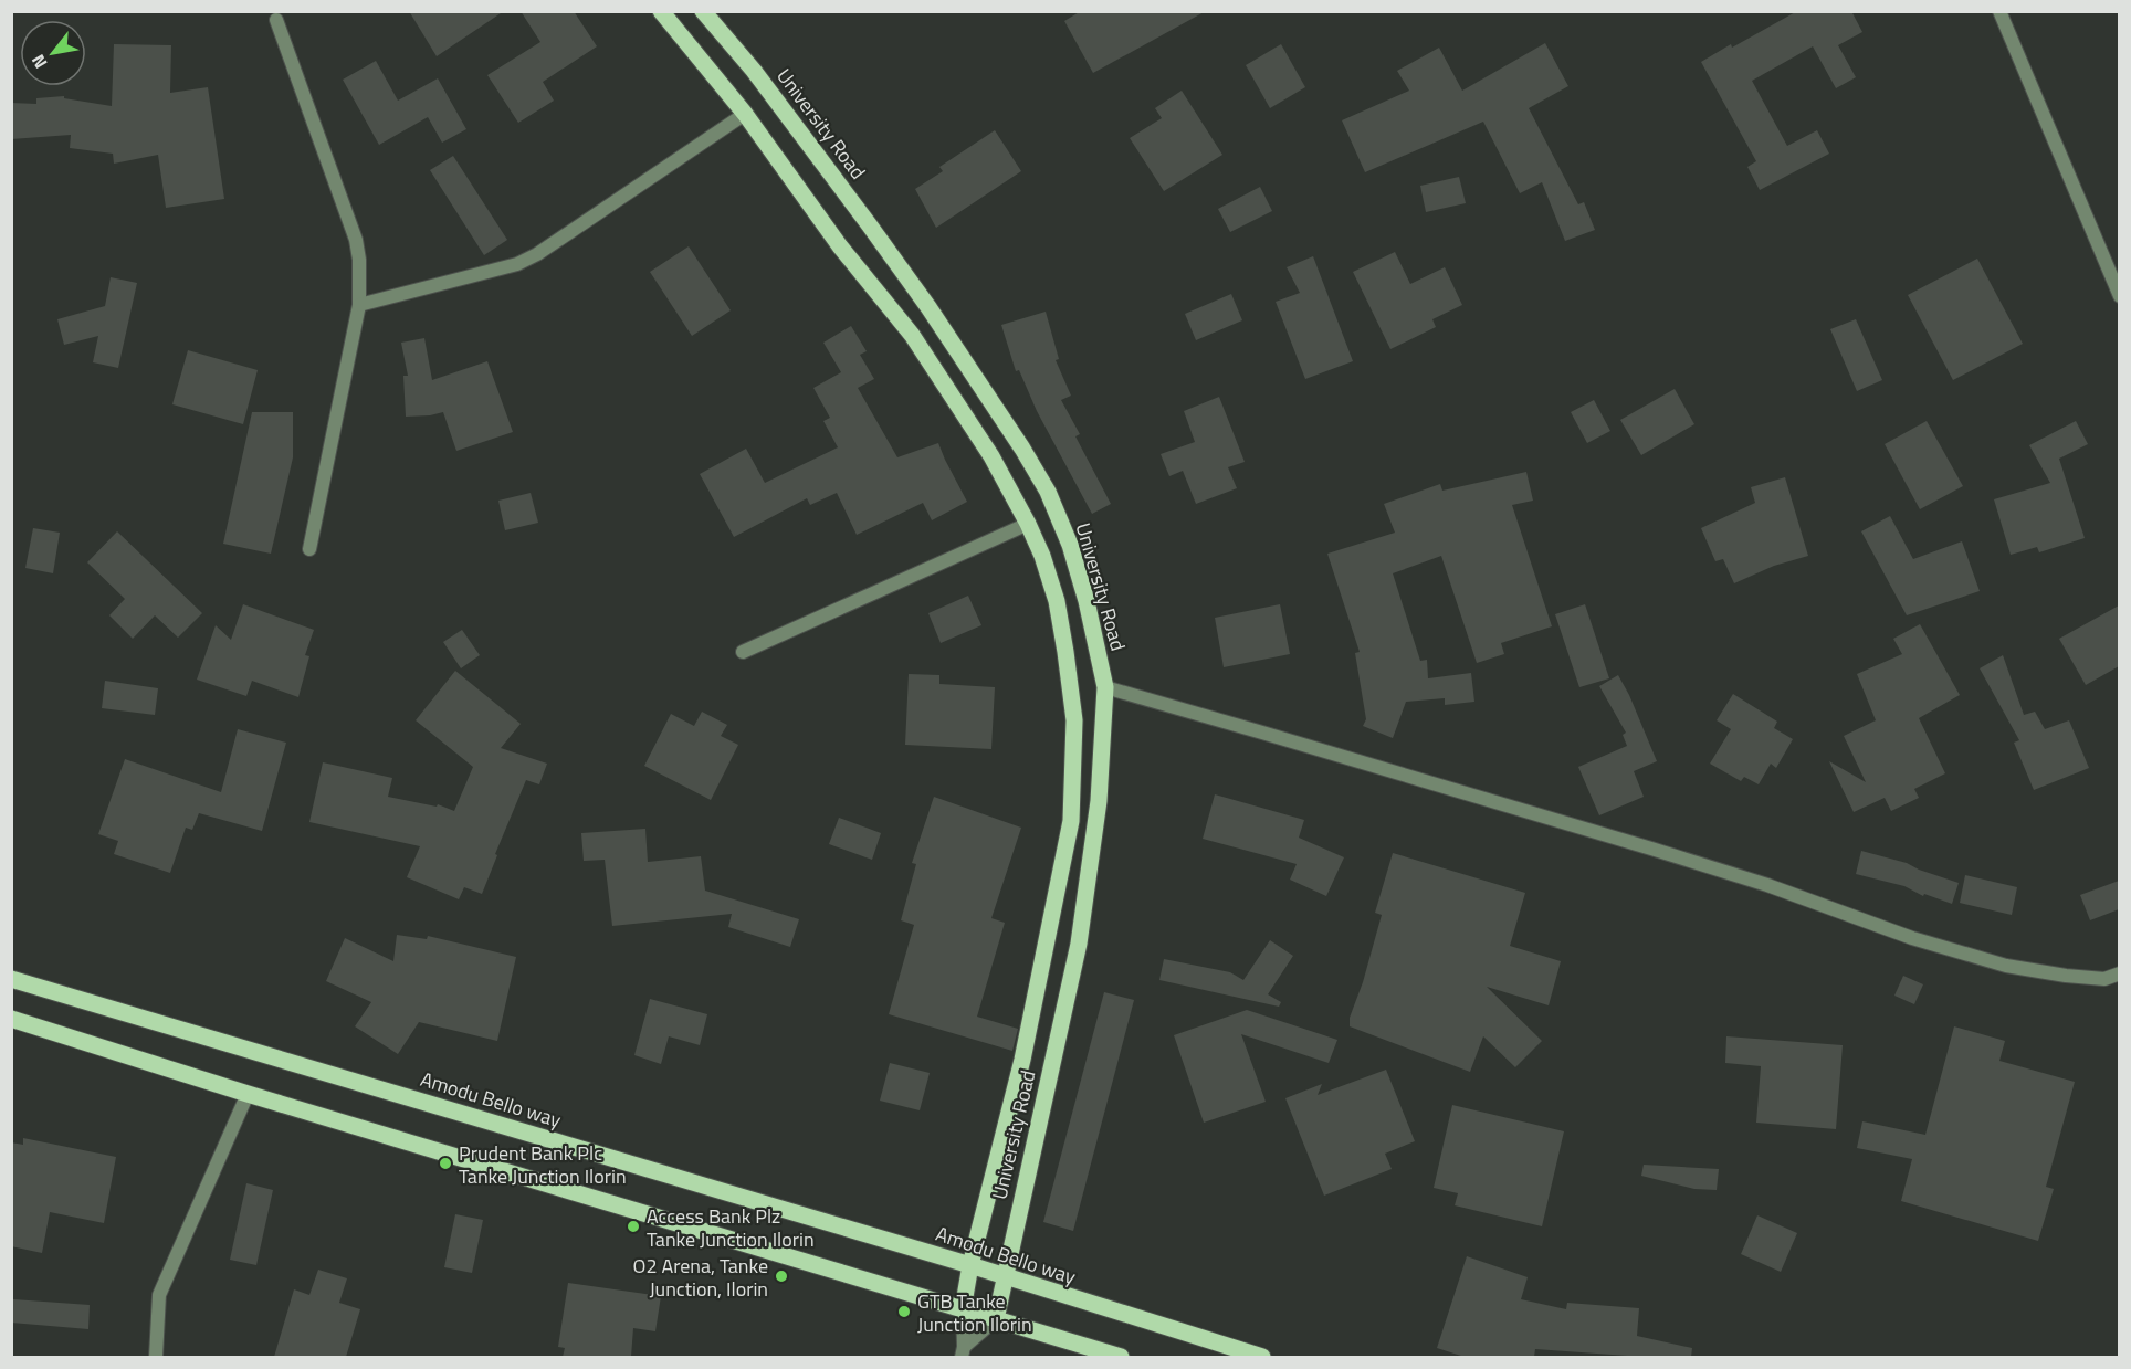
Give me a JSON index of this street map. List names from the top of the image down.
{
  "streets": {
    "main road": ["University Road", "Amodu Bello way"]
  },
  "crossings": [
    ["University Road", "Amodu Bello way"]
  ],
  "places": [
    "Prudent Bank Plc Tanke Junction Ilorin",
    "Access Bank Plz Tanke Junction Ilorin",
    "O2 Arena, Tanke Junction, Ilorin",
    "GTB Tanke Junction Ilorin"
  ],
  "north": "bottom left"
}
